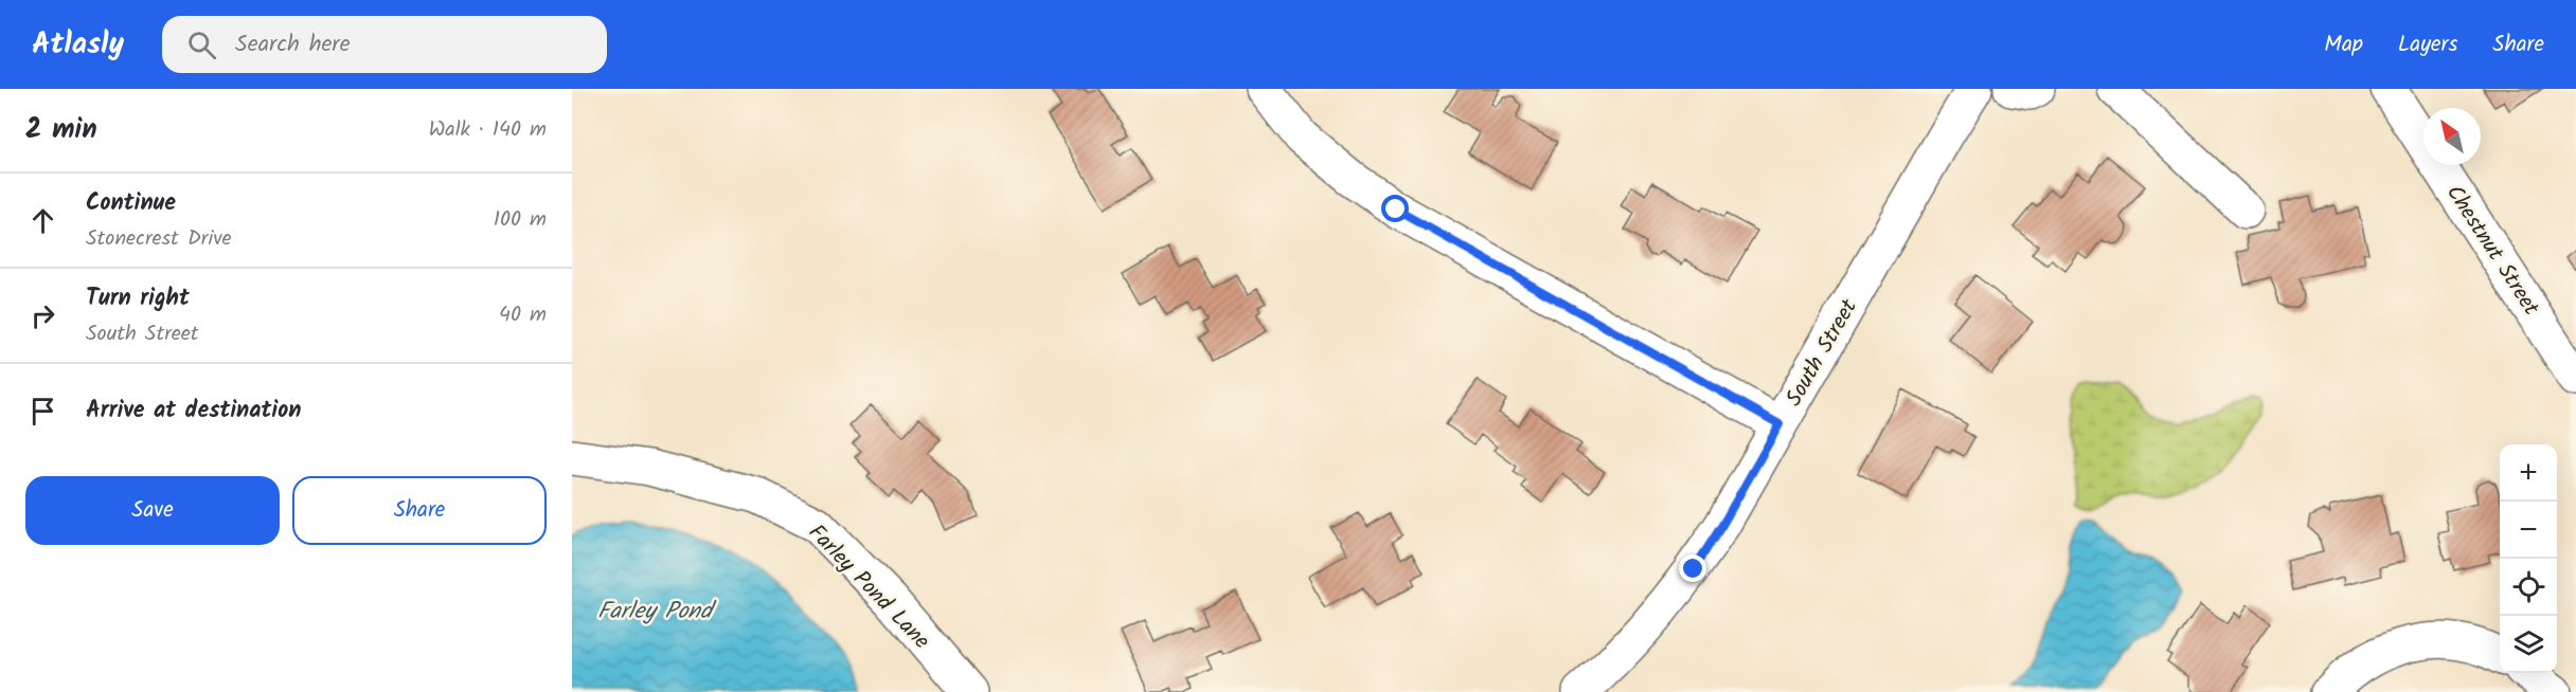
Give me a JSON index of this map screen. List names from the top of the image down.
{
  "streets": {
    "street": ["Chestnut Street", "South Street", "Farley Pond Lane"]
  },
  "water": ["Farley Pond"],
  "north": "top left",
  "page": {
    "header": "Atlasly",
    "search": "Search here",
    "nav": ["Map", "Layers", "Share"],
    "heading": ["2 min", "Walk · 140 m"],
    "list": [
      ["Continue", "Stonecrest Drive", "100 m"],
      ["Turn right", "South Street", "40 m"],
      "Arrive at destination"
    ],
    "map_buttons": ["+", "−"],
    "buttons": ["Save", "Share"]
  }
}
